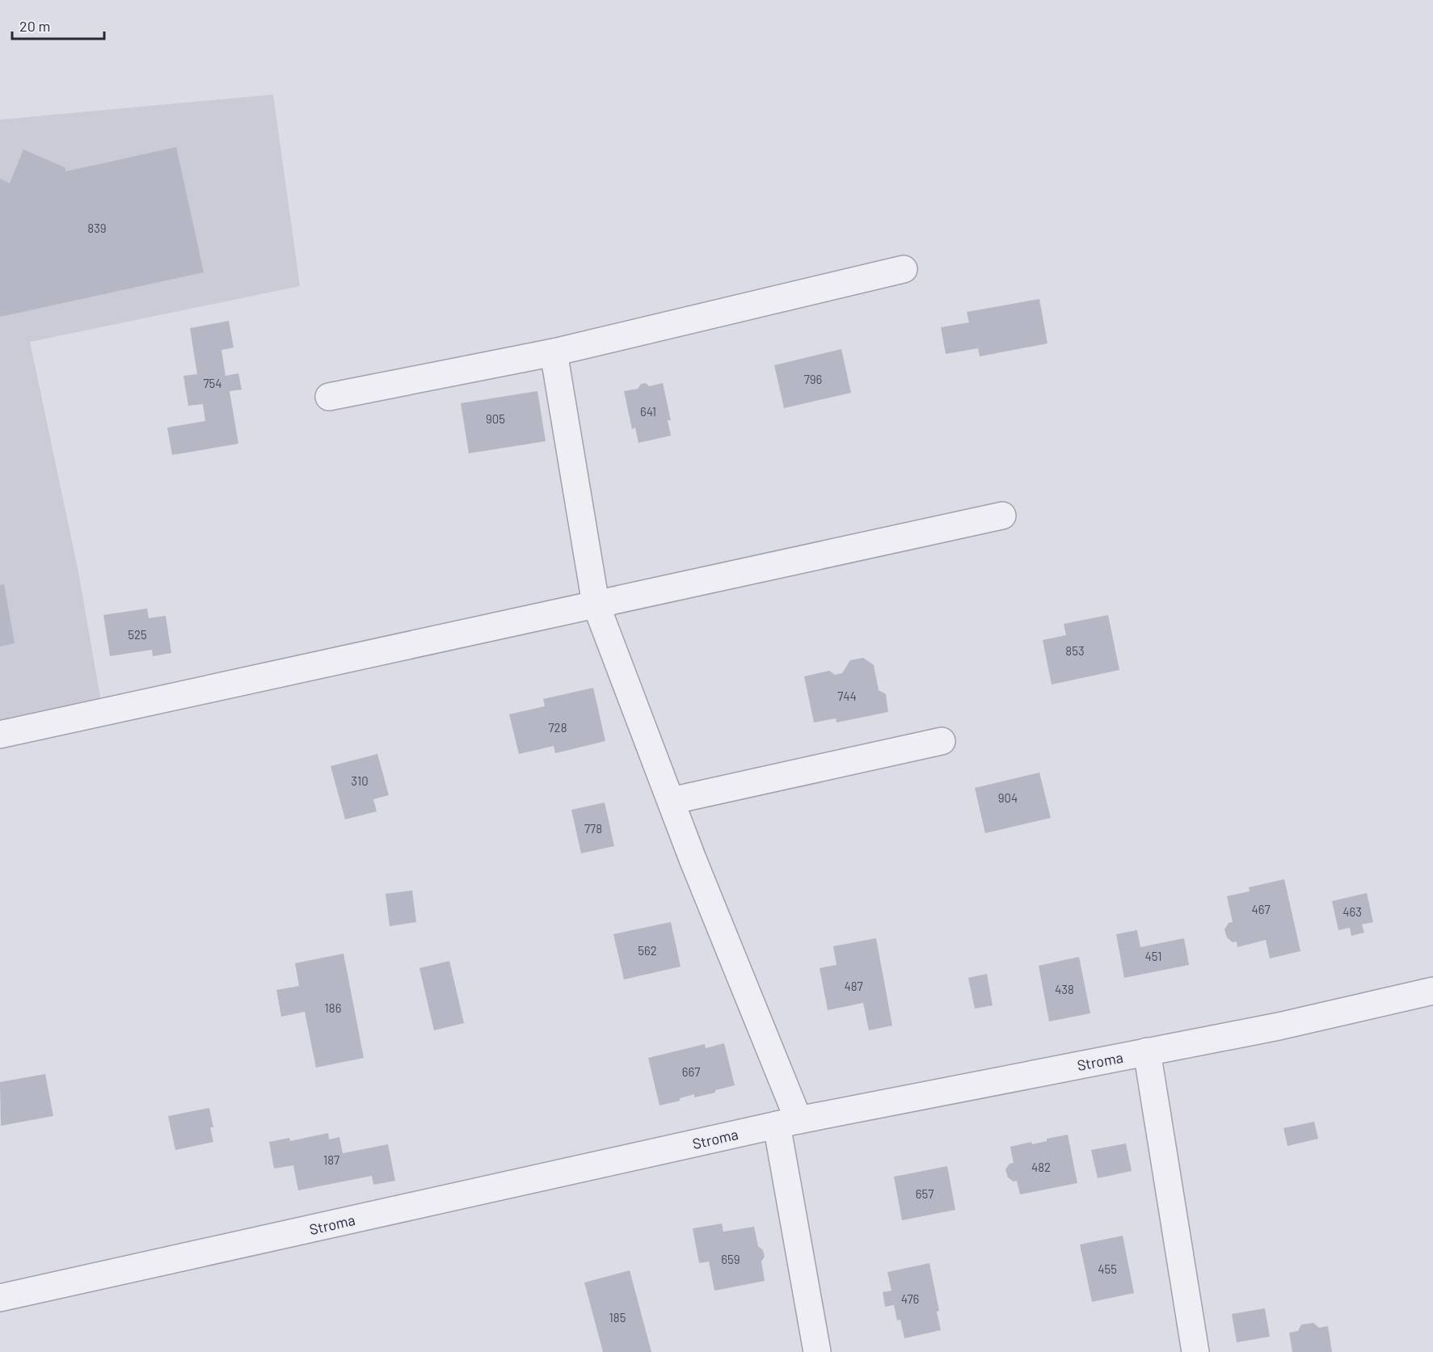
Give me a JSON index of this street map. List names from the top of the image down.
{
  "streets": {
    "street": ["Stroma"]
  },
  "house_numbers": [
    "839",
    "796",
    "754",
    "641",
    "905",
    "525",
    "853",
    "744",
    "728",
    "310",
    "904",
    "778",
    "467",
    "463",
    "562",
    "451",
    "487",
    "438",
    "186",
    "667",
    "187",
    "482",
    "657",
    "659",
    "455",
    "476",
    "185"
  ],
  "scale_bar": "20 m"
}
